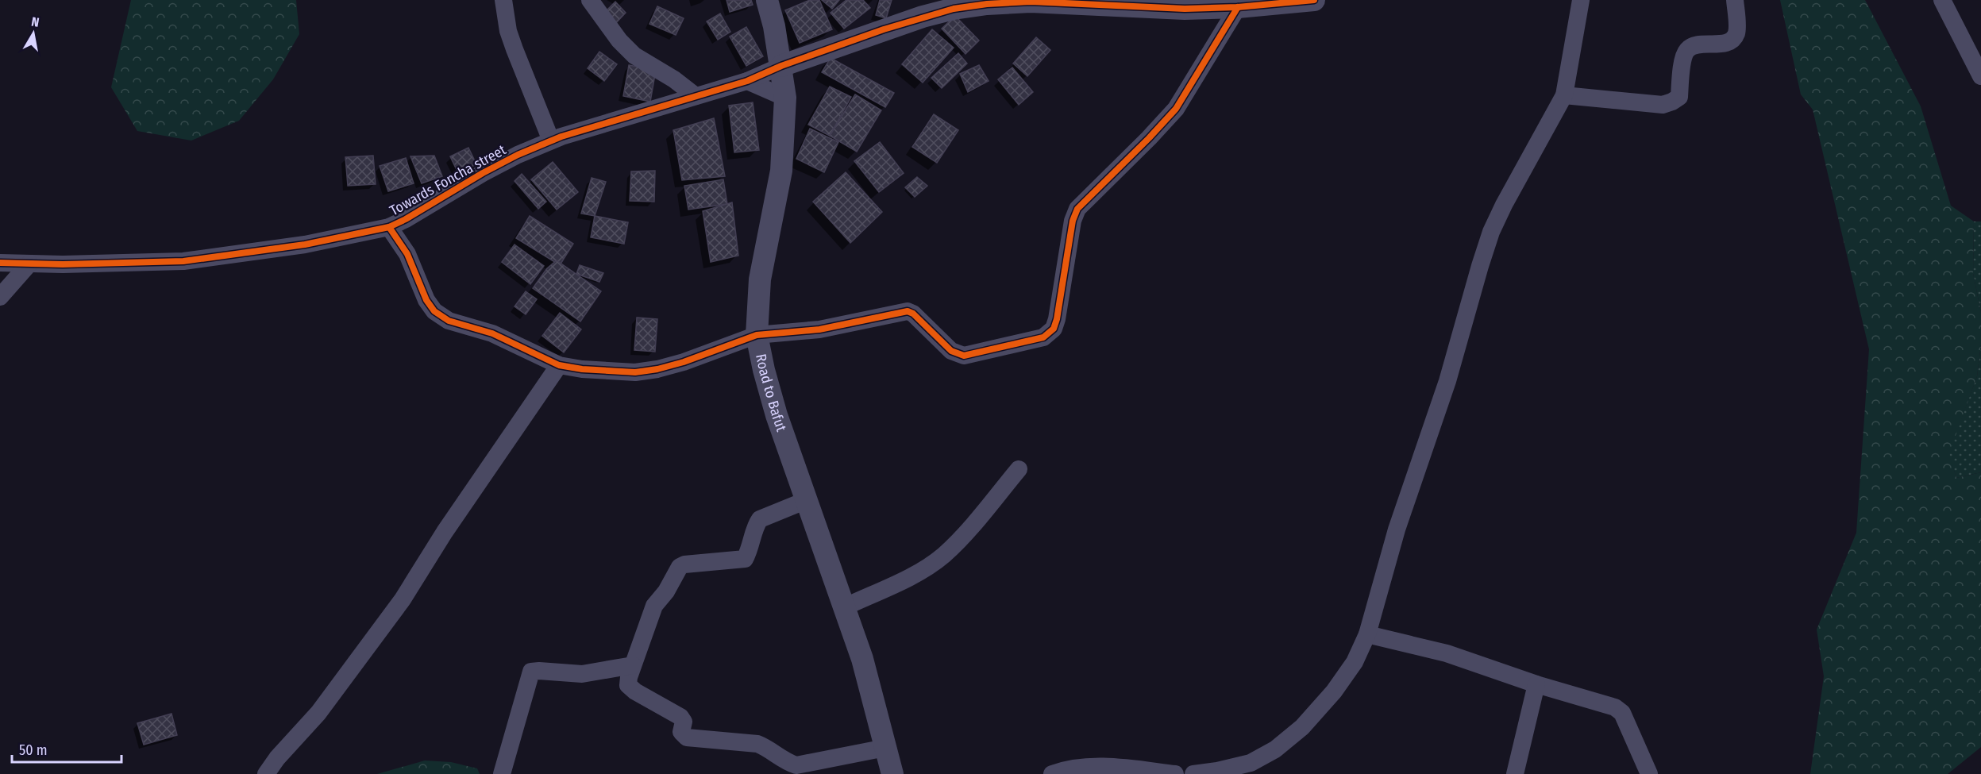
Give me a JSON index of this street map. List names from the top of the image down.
{
  "streets": {
    "street": ["Towards Foncha street", "Road to Bafut"]
  },
  "crossings": [
    ["Towards Foncha street", "Road to Bafut"]
  ],
  "scale_bar": "50 m",
  "north": "top"
}
